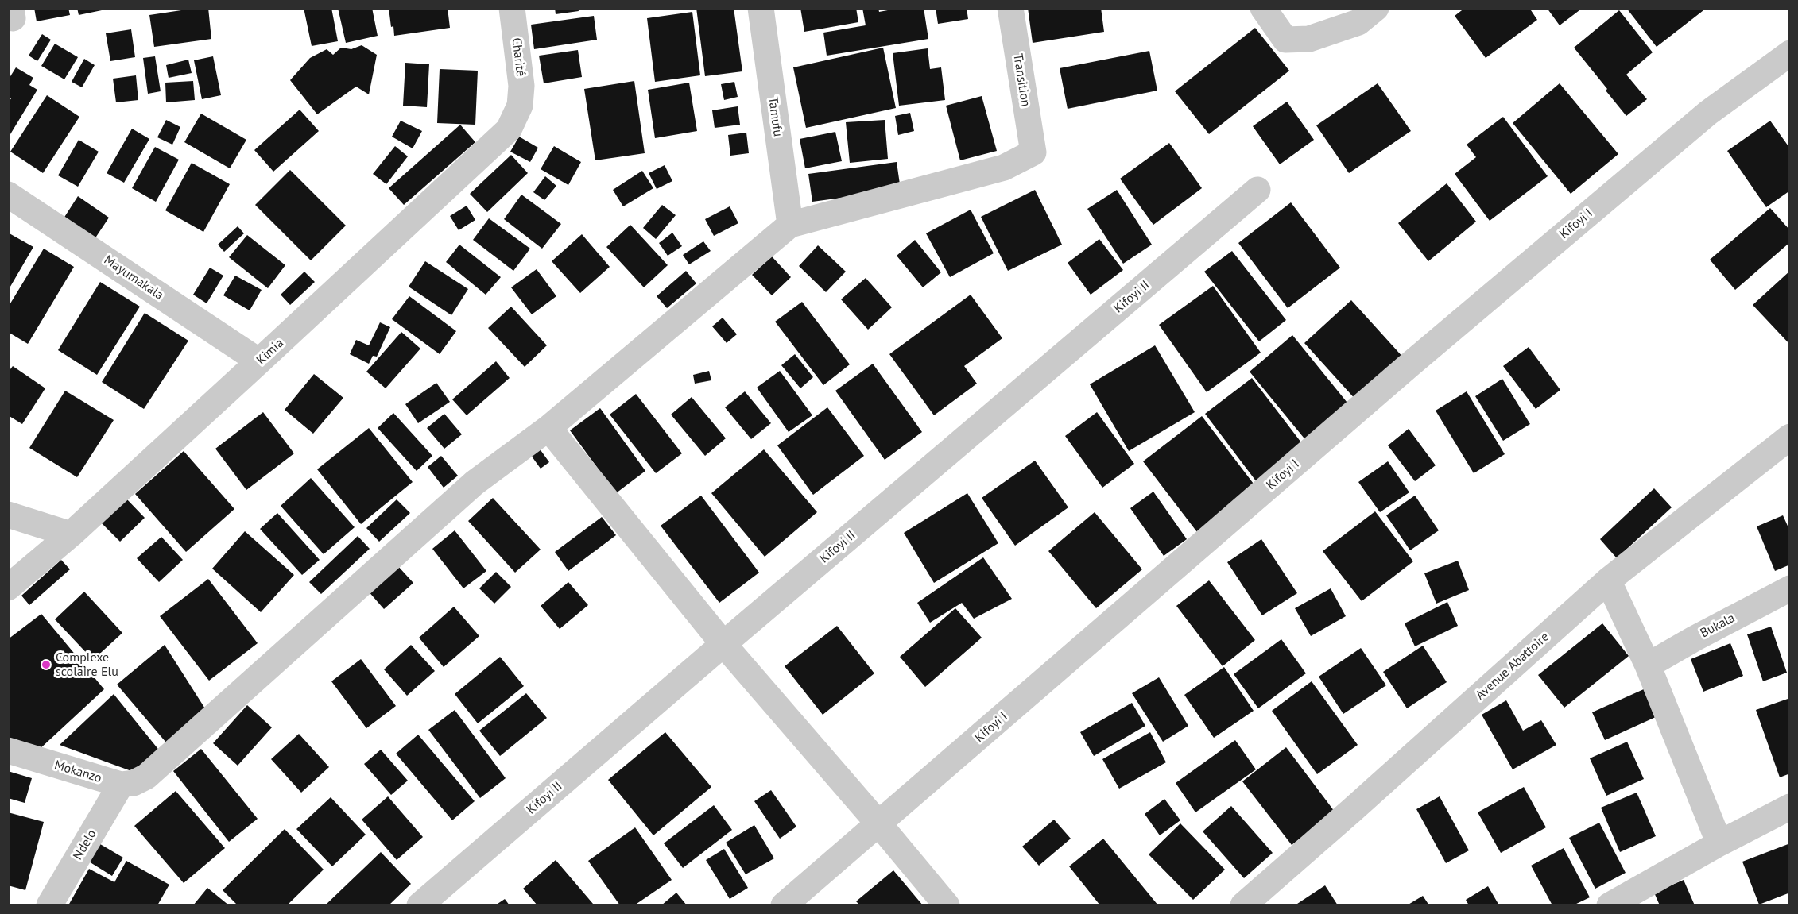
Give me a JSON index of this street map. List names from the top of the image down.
{
  "streets": {
    "street": [
      "Charité",
      "Transition",
      "Tamufu",
      "Kifoyi I",
      "Mayumakala",
      "Kifoyi II",
      "Kimia",
      "Bukala",
      "Avenue Abattoire",
      "Mokanzo",
      "Ndelo"
    ]
  },
  "crossings": [
    ["Charité", "Kimia"],
    ["Transition", "Tamufu"],
    ["Mayumakala", "Kimia"],
    ["Mokanzo", "Ndelo"]
  ],
  "places": ["Complexe scolaire Elu"]
}
